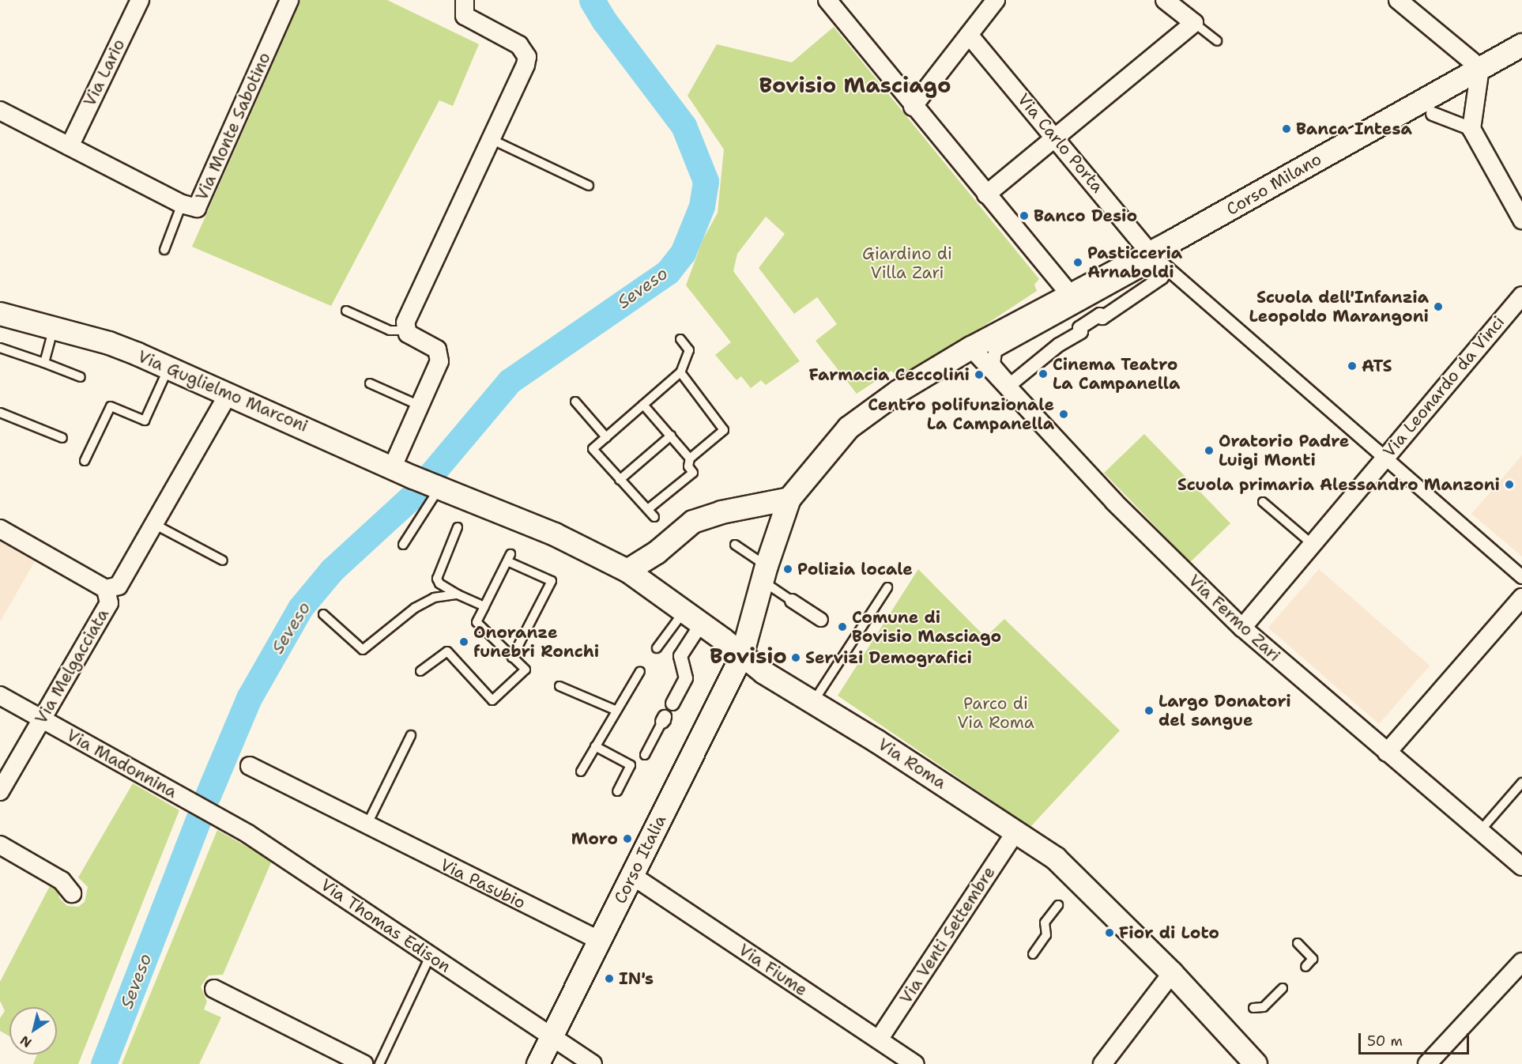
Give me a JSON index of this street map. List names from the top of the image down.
{
  "streets": {
    "street": [
      "Via Lario",
      "Via Monte Sabotino",
      "Via Carlo Porta",
      "Corso Milano",
      "Via Leonardo da Vinci",
      "Via Guglielmo Marconi",
      "Via Fermo Zari",
      "Via Melgacciata",
      "Via Madonnina",
      "Via Roma",
      "Corso Italia",
      "Via Pasubio",
      "Via Thomas Edison",
      "Via Venti Settembre",
      "Via Fiume"
    ]
  },
  "crossings": [
    ["Via Lario", "Via Monte Sabotino"],
    ["Via Carlo Porta", "Corso Milano"],
    ["Corso Milano", "Via Fermo Zari"],
    ["Via Leonardo da Vinci", "Via Fermo Zari"],
    ["Via Guglielmo Marconi", "Via Melgacciata"],
    ["Via Guglielmo Marconi", "Via Roma"],
    ["Via Guglielmo Marconi", "Corso Italia"],
    ["Via Melgacciata", "Via Madonnina"],
    ["Via Madonnina", "Via Thomas Edison"],
    ["Via Roma", "Corso Italia"],
    ["Via Roma", "Via Venti Settembre"],
    ["Corso Italia", "Via Pasubio"],
    ["Corso Italia", "Via Thomas Edison"],
    ["Corso Italia", "Via Fiume"],
    ["Via Venti Settembre", "Via Fiume"]
  ],
  "districts": ["Bovisio Masciago", "Bovisio"],
  "water": ["Seveso"],
  "parks": ["Giardino di Villa Zari", "Parco di Via Roma"],
  "places": [
    "Banca Intesa",
    "Banco Desio",
    "Pasticceria Arnaboldi",
    "Scuola dell'Infanzia Leopoldo Marangoni",
    "ATS",
    "Cinema Teatro La Campanella",
    "Farmacia Ceccolini",
    "Centro polifunzionale La Campanella",
    "Oratorio Padre Luigi Monti",
    "Scuola primaria Alessandro Manzoni",
    "Polizia locale",
    "Comune di Bovisio Masciago",
    "Onoranze funebri Ronchi",
    "Servizi Demografici",
    "Largo Donatori del sangue",
    "Moro",
    "Fior di Loto",
    "IN's"
  ],
  "scale_bar": "50 m",
  "north": "bottom left"
}
